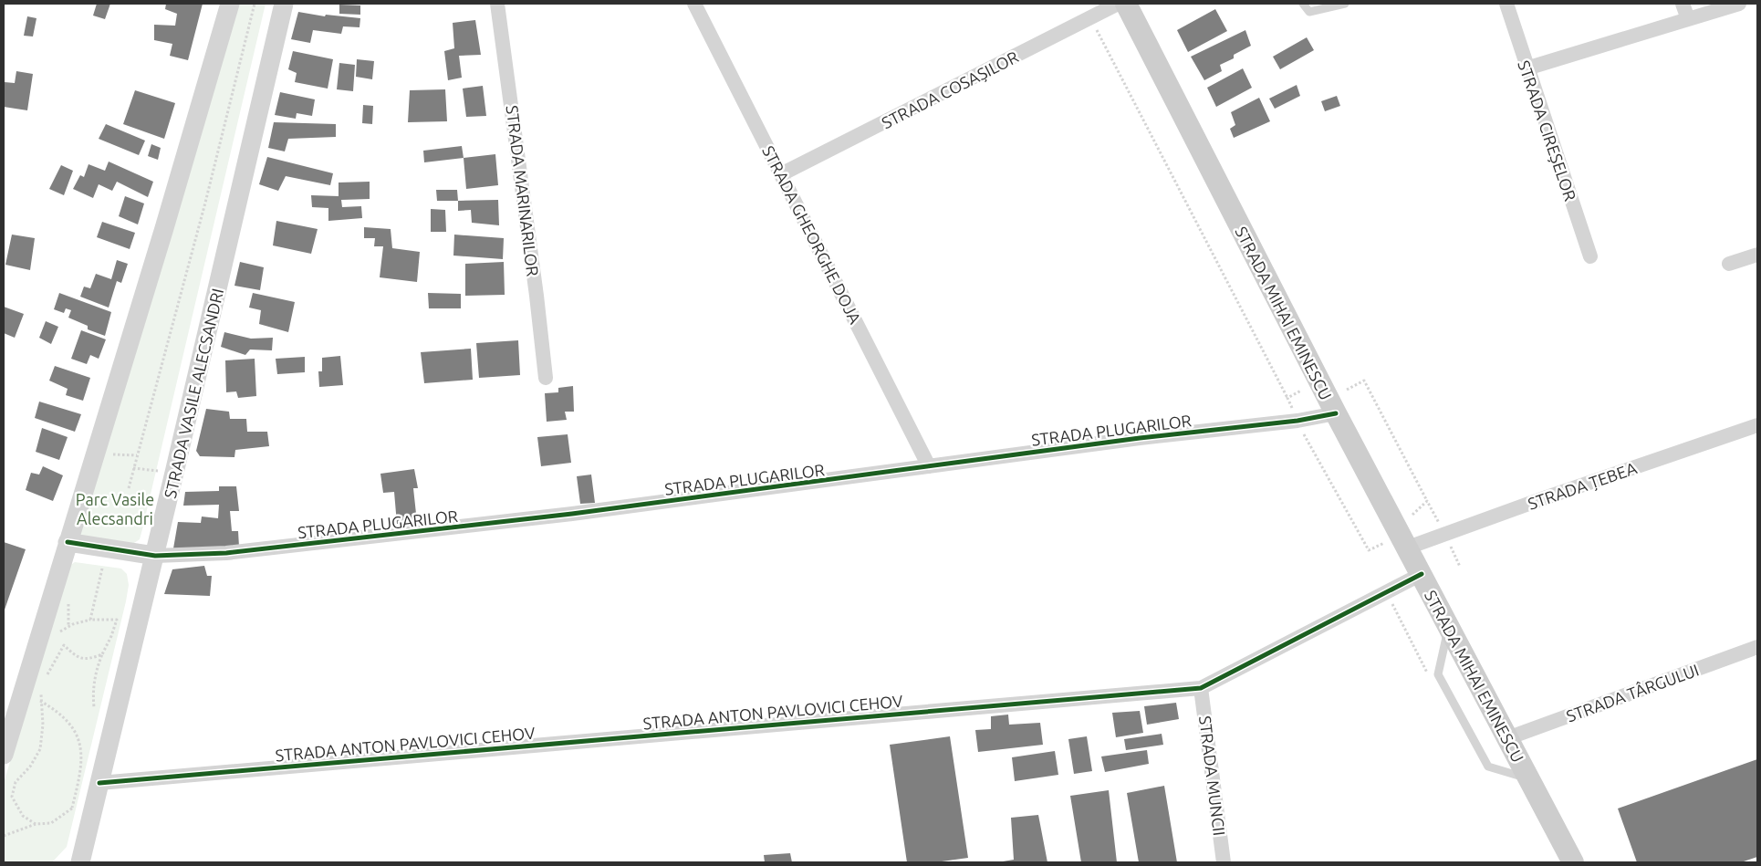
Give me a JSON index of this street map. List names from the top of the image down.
{
  "streets": {
    "main road": ["STRADA MIHAI EMINESCU"],
    "street": [
      "STRADA COSAȘILOR",
      "STRADA CIREȘELOR",
      "STRADA MARINARILOR",
      "STRADA GHEORGHE DOJA",
      "STRADA VASILE ALECSANDRI",
      "STRADA PLUGARILOR",
      "STRADA ȚEBEA",
      "STRADA TÂRGULUI",
      "STRADA ANTON PAVLOVICI CEHOV",
      "STRADA MUNCII"
    ]
  },
  "crossings": [
    ["STRADA COSAȘILOR", "STRADA GHEORGHE DOJA"],
    ["STRADA GHEORGHE DOJA", "STRADA PLUGARILOR"],
    ["STRADA MIHAI EMINESCU", "STRADA PLUGARILOR"],
    ["STRADA MIHAI EMINESCU", "STRADA ȚEBEA"],
    ["STRADA MIHAI EMINESCU", "STRADA TÂRGULUI"],
    ["STRADA MIHAI EMINESCU", "STRADA ANTON PAVLOVICI CEHOV"],
    ["STRADA VASILE ALECSANDRI", "STRADA PLUGARILOR"],
    ["STRADA VASILE ALECSANDRI", "STRADA ANTON PAVLOVICI CEHOV"],
    ["STRADA ANTON PAVLOVICI CEHOV", "STRADA MUNCII"]
  ],
  "parks": ["Parc Vasile Alecsandri"]
}
